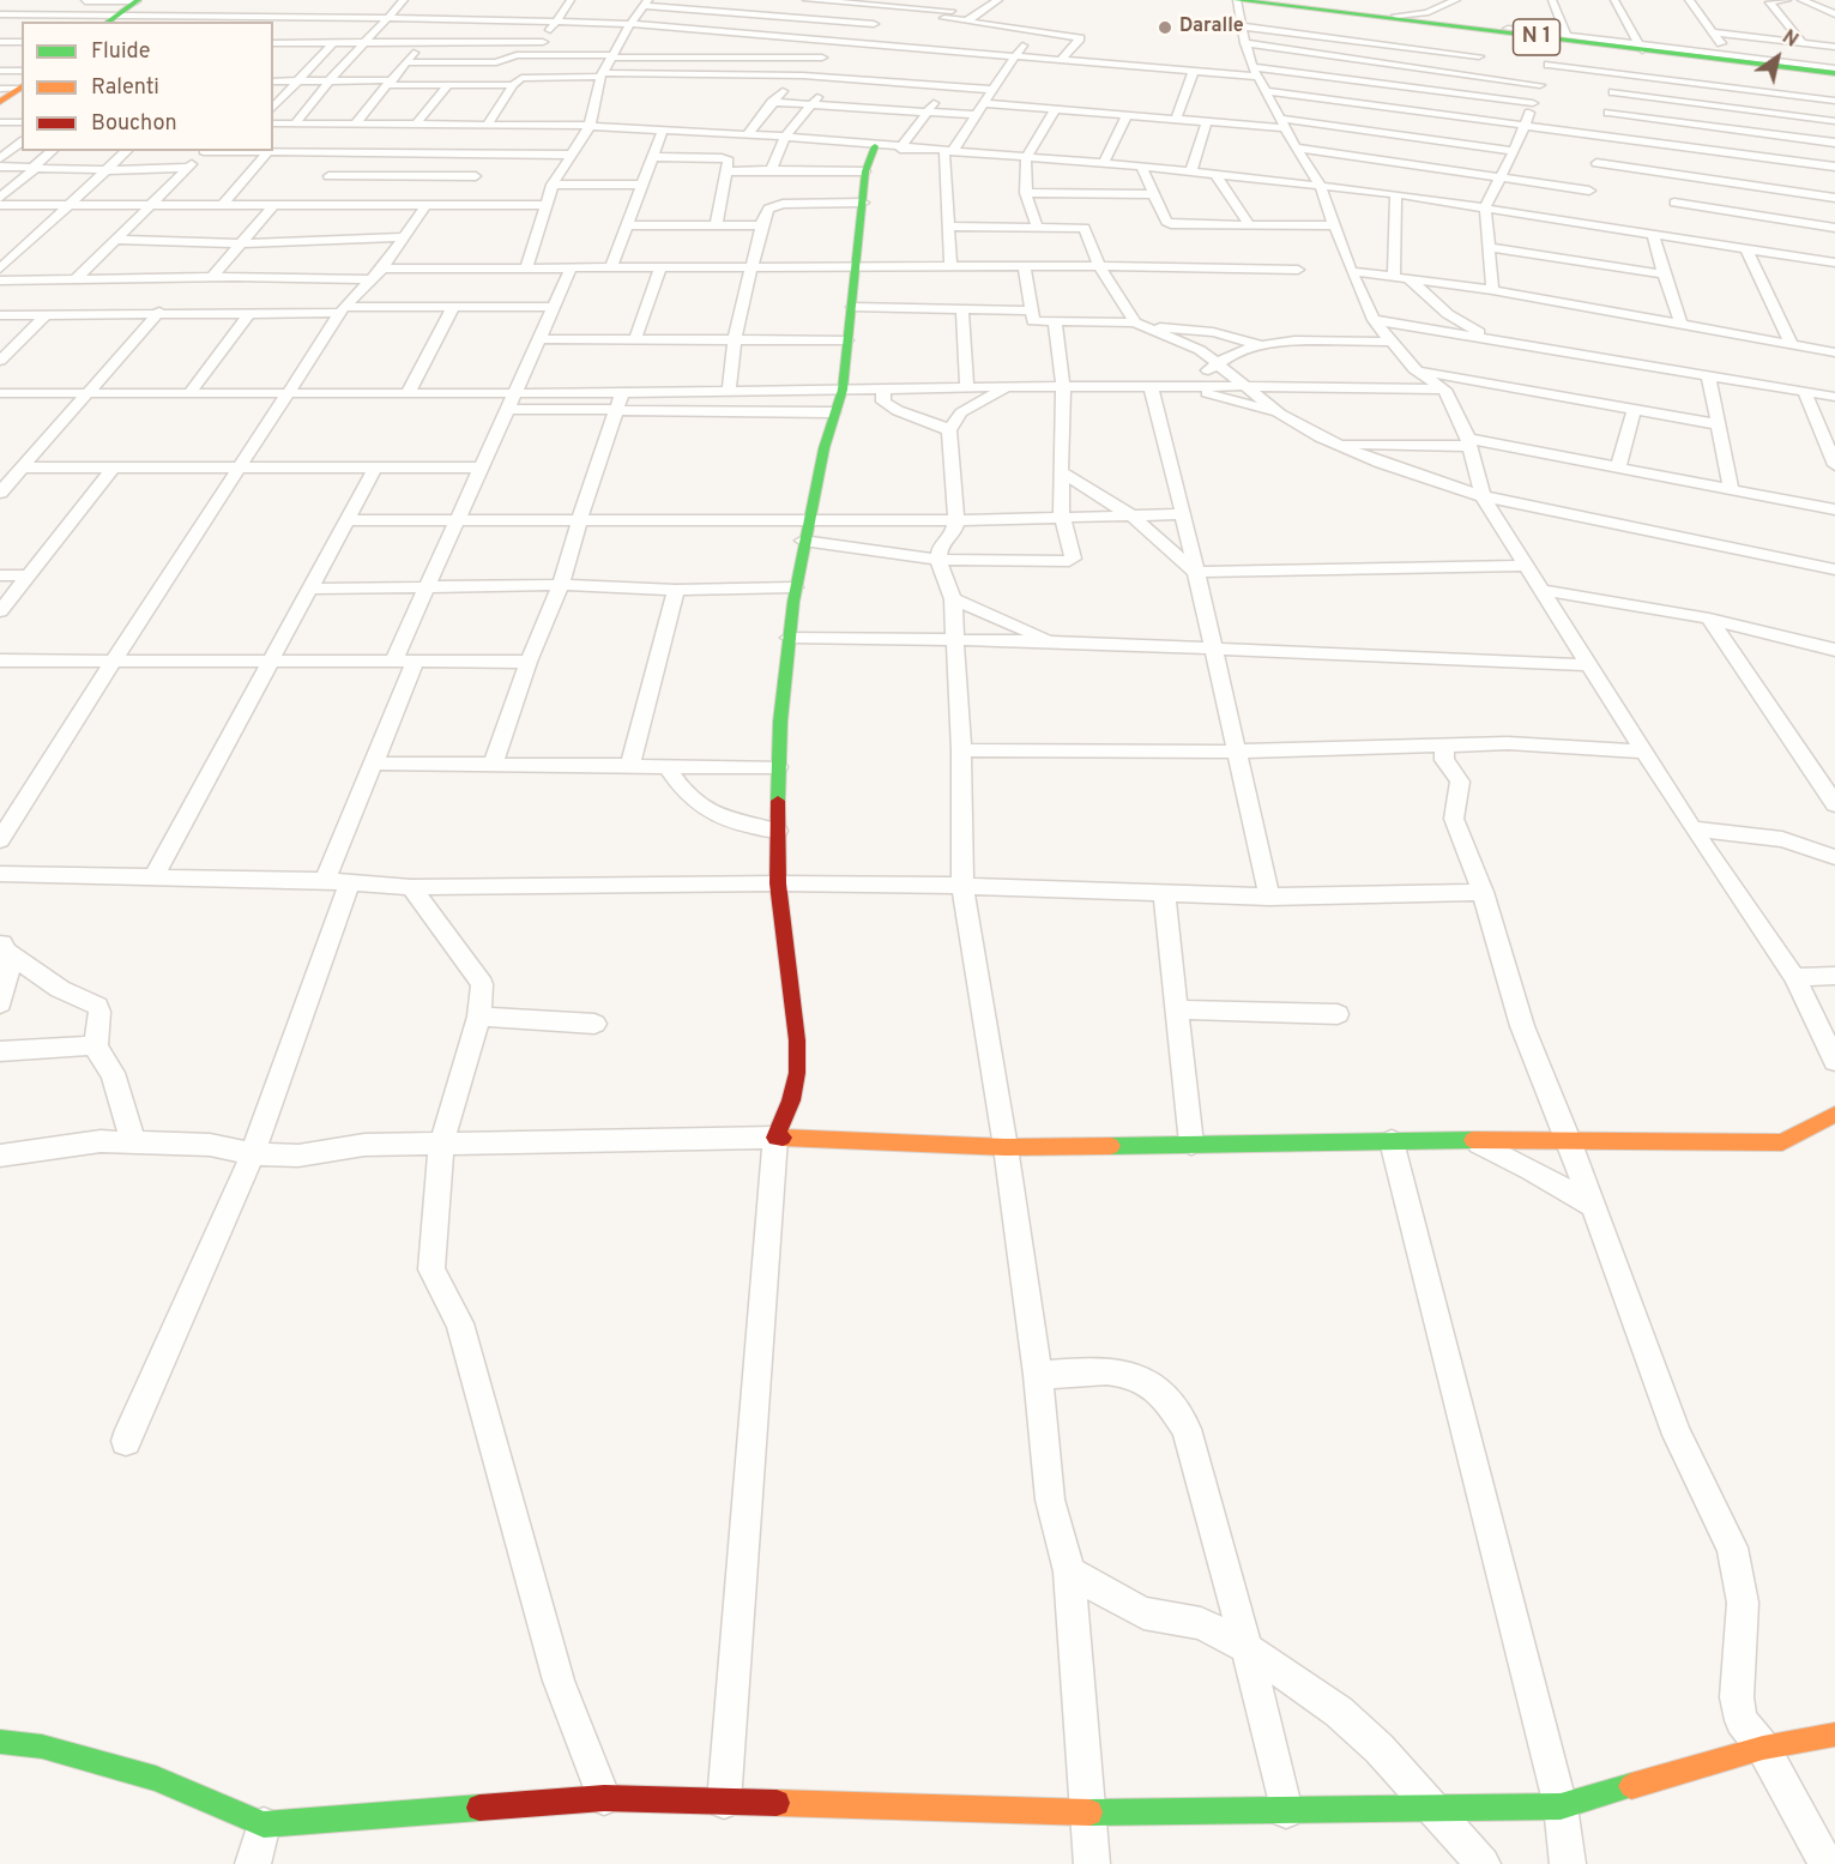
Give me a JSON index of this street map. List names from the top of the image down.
{
  "streets": {
    "main road": ["N 1"]
  },
  "places": ["Daralle"],
  "legend": ["Fluide", "Ralenti", "Bouchon"],
  "north": "top right"
}
